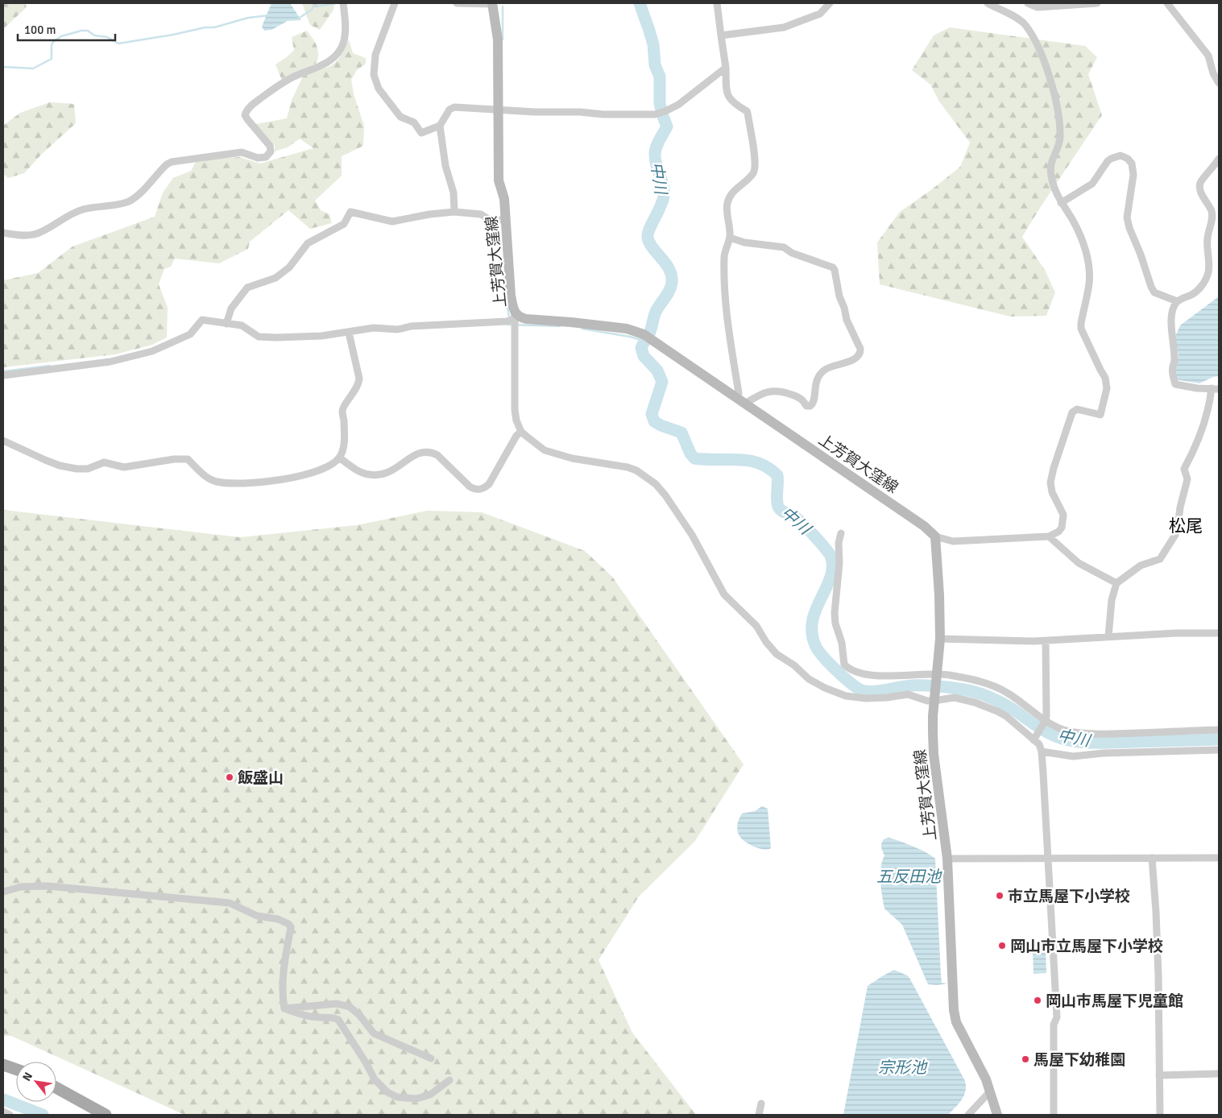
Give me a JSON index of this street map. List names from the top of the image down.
{
  "streets": {
    "main road": ["上芳賀大窪線"]
  },
  "districts": ["松尾"],
  "water": ["中川", "五反田池", "宗形池"],
  "places": [
    "飯盛山",
    "市立馬屋下小学校",
    "岡山市立馬屋下小学校",
    "岡山市馬屋下児童館",
    "馬屋下幼稚園"
  ],
  "scale_bar": "100 m",
  "north": "top left"
}
